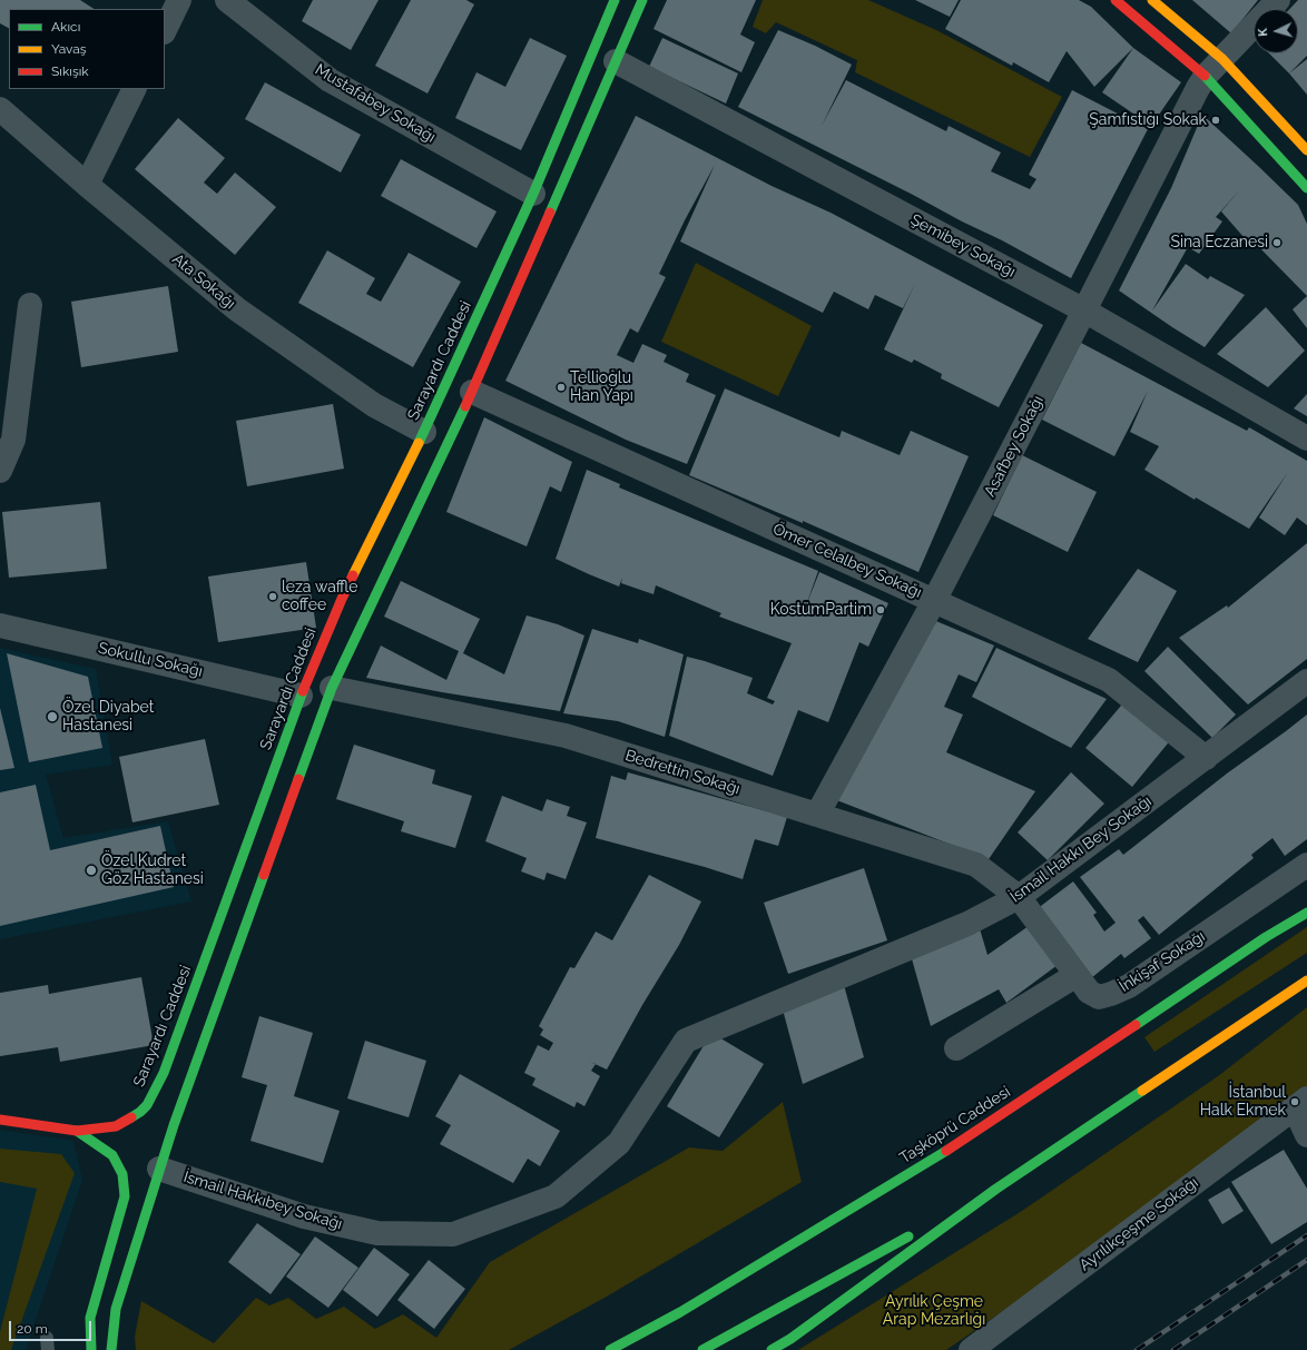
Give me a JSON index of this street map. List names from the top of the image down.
{
  "streets": {
    "main road": ["Sarayardı Caddesi", "Taşköprü Caddesi"],
    "street": [
      "Mustafabey Sokağı",
      "Şemibey Sokağı",
      "Ata Sokağı",
      "Asafbey Sokağı",
      "Ömer Celalbey Sokağı",
      "Sokullu Sokağı",
      "Bedrettin Sokağı",
      "İsmail Hakkı Bey Sokağı",
      "İnkişaf Sokağı",
      "İsmail Hakkıbey Sokağı",
      "Ayrılıkçeşme Sokağı"
    ]
  },
  "crossings": [
    ["Mustafabey Sokağı", "Sarayardı Caddesi"],
    ["Şemibey Sokağı", "Asafbey Sokağı"],
    ["Ata Sokağı", "Sarayardı Caddesi"],
    ["Sarayardı Caddesi", "Sokullu Sokağı"],
    ["Asafbey Sokağı", "Ömer Celalbey Sokağı"],
    ["Asafbey Sokağı", "Bedrettin Sokağı"],
    ["Ömer Celalbey Sokağı", "İsmail Hakkı Bey Sokağı"],
    ["Bedrettin Sokağı", "İsmail Hakkı Bey Sokağı"],
    ["Bedrettin Sokağı", "İnkişaf Sokağı"],
    ["İsmail Hakkı Bey Sokağı", "İnkişaf Sokağı"],
    ["İsmail Hakkı Bey Sokağı", "İsmail Hakkıbey Sokağı"]
  ],
  "parks": ["Ayrılık Çeşme Arap Mezarlığı"],
  "places": [
    "Şamfıstığı Sokak",
    "Sina Eczanesi",
    "Tellioğlu Han Yapı",
    "leza waffle coffee",
    "KostümPartim",
    "Özel Diyabet Hastanesi",
    "Özel Kudret Göz Hastanesi",
    "İstanbul Halk Ekmek"
  ],
  "legend": ["Akıcı", "Yavaş", "Sıkışık"],
  "scale_bar": "20 m",
  "north": "left"
}
